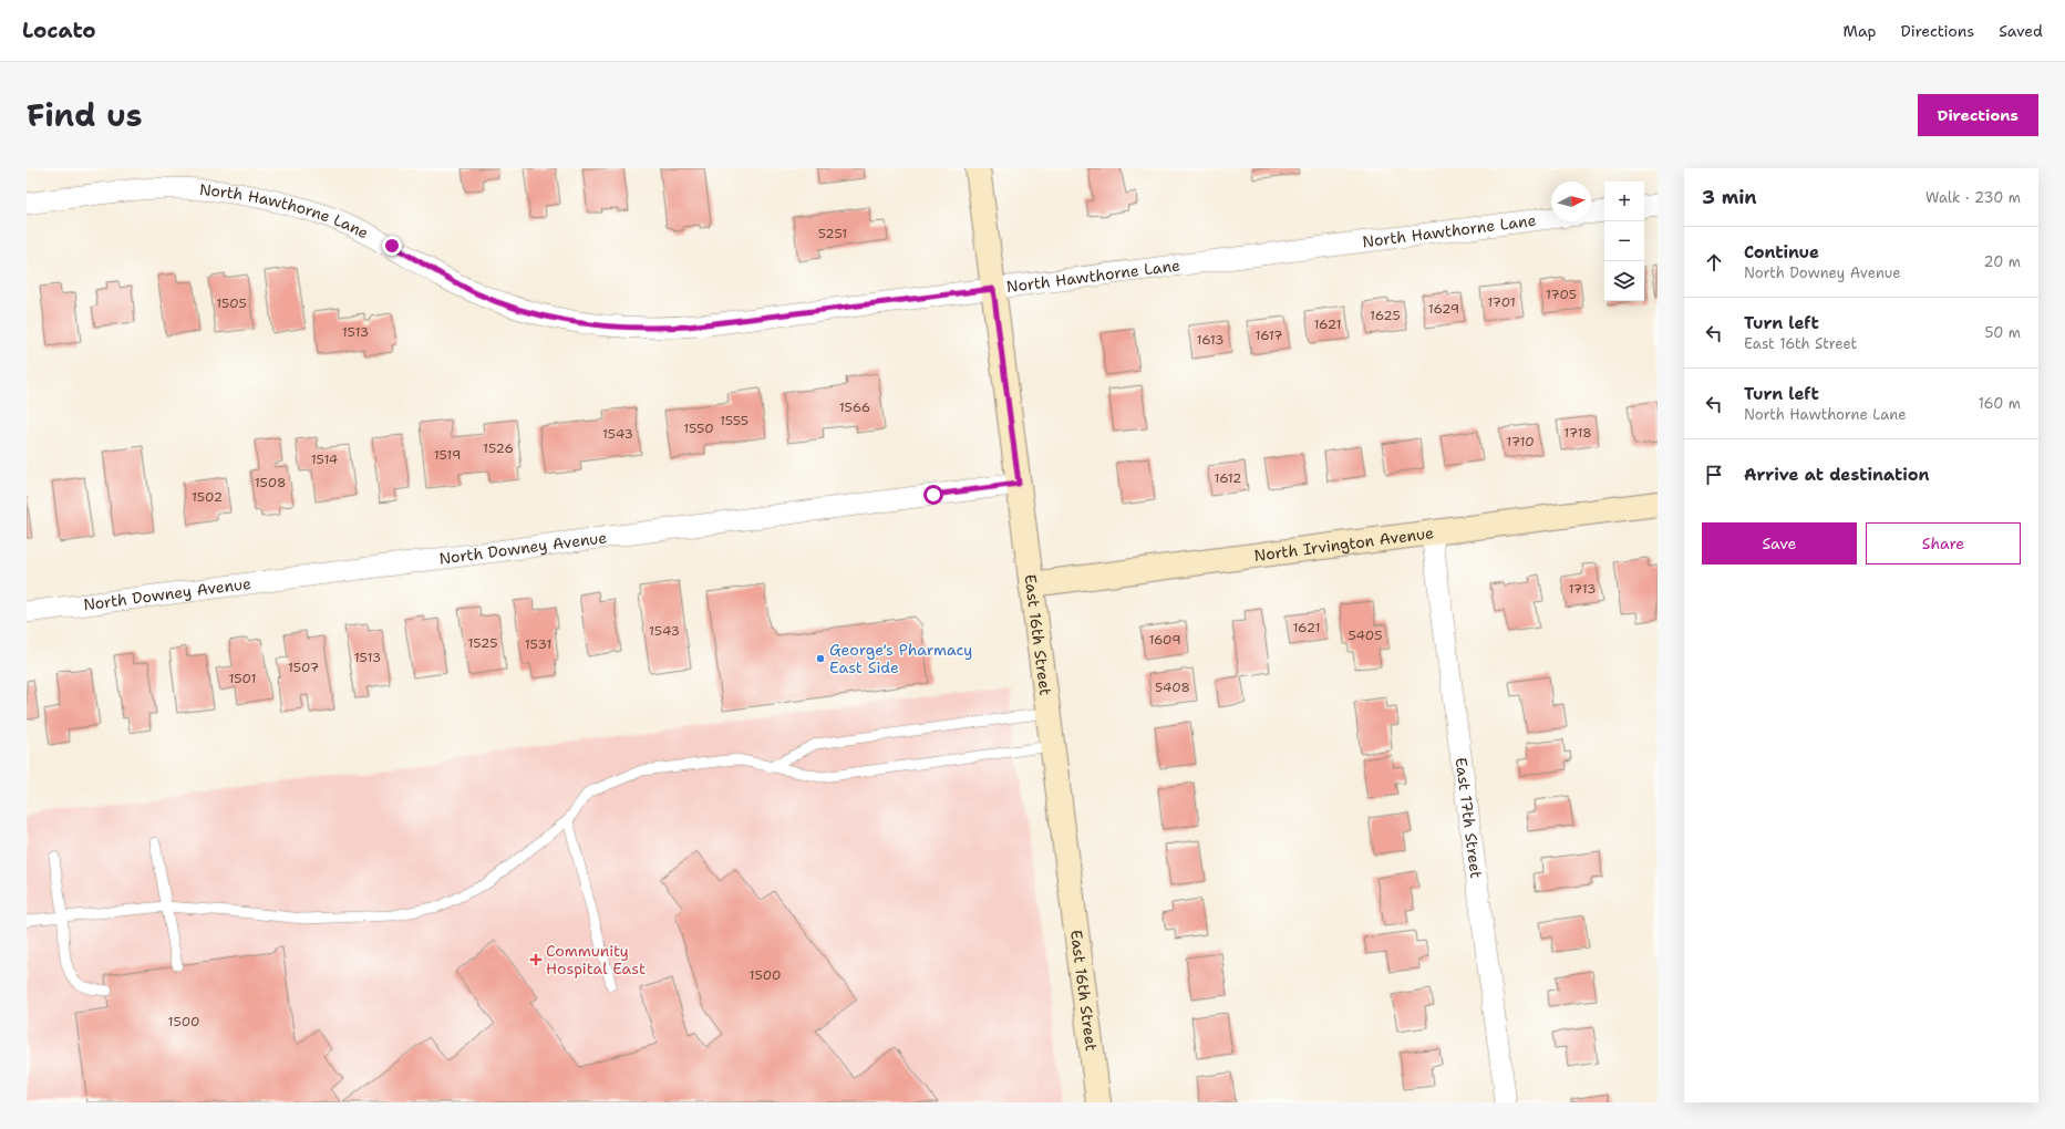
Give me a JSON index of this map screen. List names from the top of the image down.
{
  "streets": {
    "main road": ["North Irvington Avenue", "East 16th Street"],
    "street": ["North Hawthorne Lane", "North Downey Avenue", "East 17th Street"]
  },
  "crossings": [
    ["North Hawthorne Lane", "East 16th Street"],
    ["North Irvington Avenue", "East 16th Street"],
    ["North Irvington Avenue", "East 17th Street"],
    ["North Downey Avenue", "East 16th Street"]
  ],
  "places": {
    "other": ["George's Pharmacy East Side"],
    "health": ["Community Hospital East"]
  },
  "house_numbers": [
    "5251",
    "1705",
    "1701",
    "1505",
    "1629",
    "1625",
    "1621",
    "1513",
    "1617",
    "1613",
    "1566",
    "1555",
    "1550",
    "1718",
    "1543",
    "1710",
    "1526",
    "1519",
    "1514",
    "1612",
    "1508",
    "1502",
    "1713",
    "1621",
    "1543",
    "5405",
    "1609",
    "1525",
    "1531",
    "1513",
    "1507",
    "1501",
    "5408",
    "1500",
    "1500"
  ],
  "north": "right",
  "page": {
    "header": "Locato",
    "nav": ["Map", "Directions", "Saved"],
    "title": "Find us",
    "buttons": [
      "Directions",
      ["Save", "Share"]
    ],
    "heading": ["3 min", "Walk · 230 m"],
    "map_buttons": ["+", "−"],
    "list": [
      ["Continue", "North Downey Avenue", "20 m"],
      ["Turn left", "East 16th Street", "50 m"],
      ["Turn left", "North Hawthorne Lane", "160 m"],
      "Arrive at destination"
    ]
  }
}
